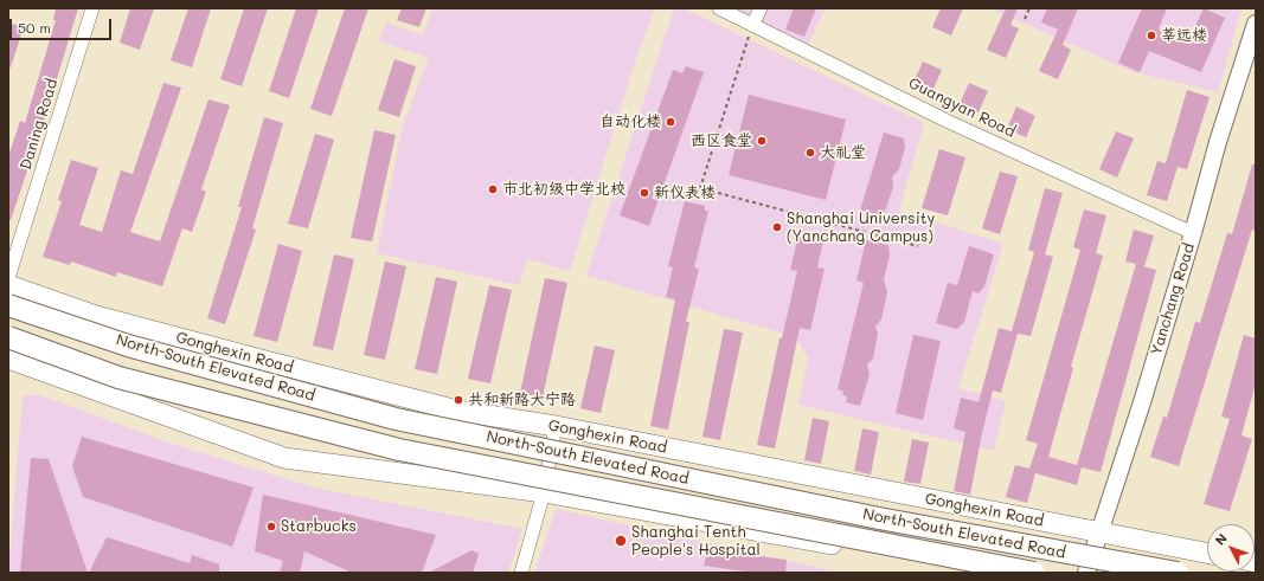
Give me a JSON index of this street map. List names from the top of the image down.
{
  "streets": {
    "highway": ["North-South Elevated Road"],
    "main road": ["Gonghexin Road"],
    "street": ["Guangyan Road", "Daning Road", "Yanchang Road"]
  },
  "crossings": [
    ["Guangyan Road", "Yanchang Road"],
    ["Yanchang Road", "Gonghexin Road"]
  ],
  "places": [
    "莘远楼",
    "自动化楼",
    "西区食堂",
    "大礼堂",
    "市北初级中学北校",
    "新仪表楼",
    "Shanghai University (Yanchang Campus)",
    "共和新路大宁路",
    "Starbucks",
    "Shanghai Tenth People's Hospital"
  ],
  "scale_bar": "50 m",
  "north": "top left"
}
